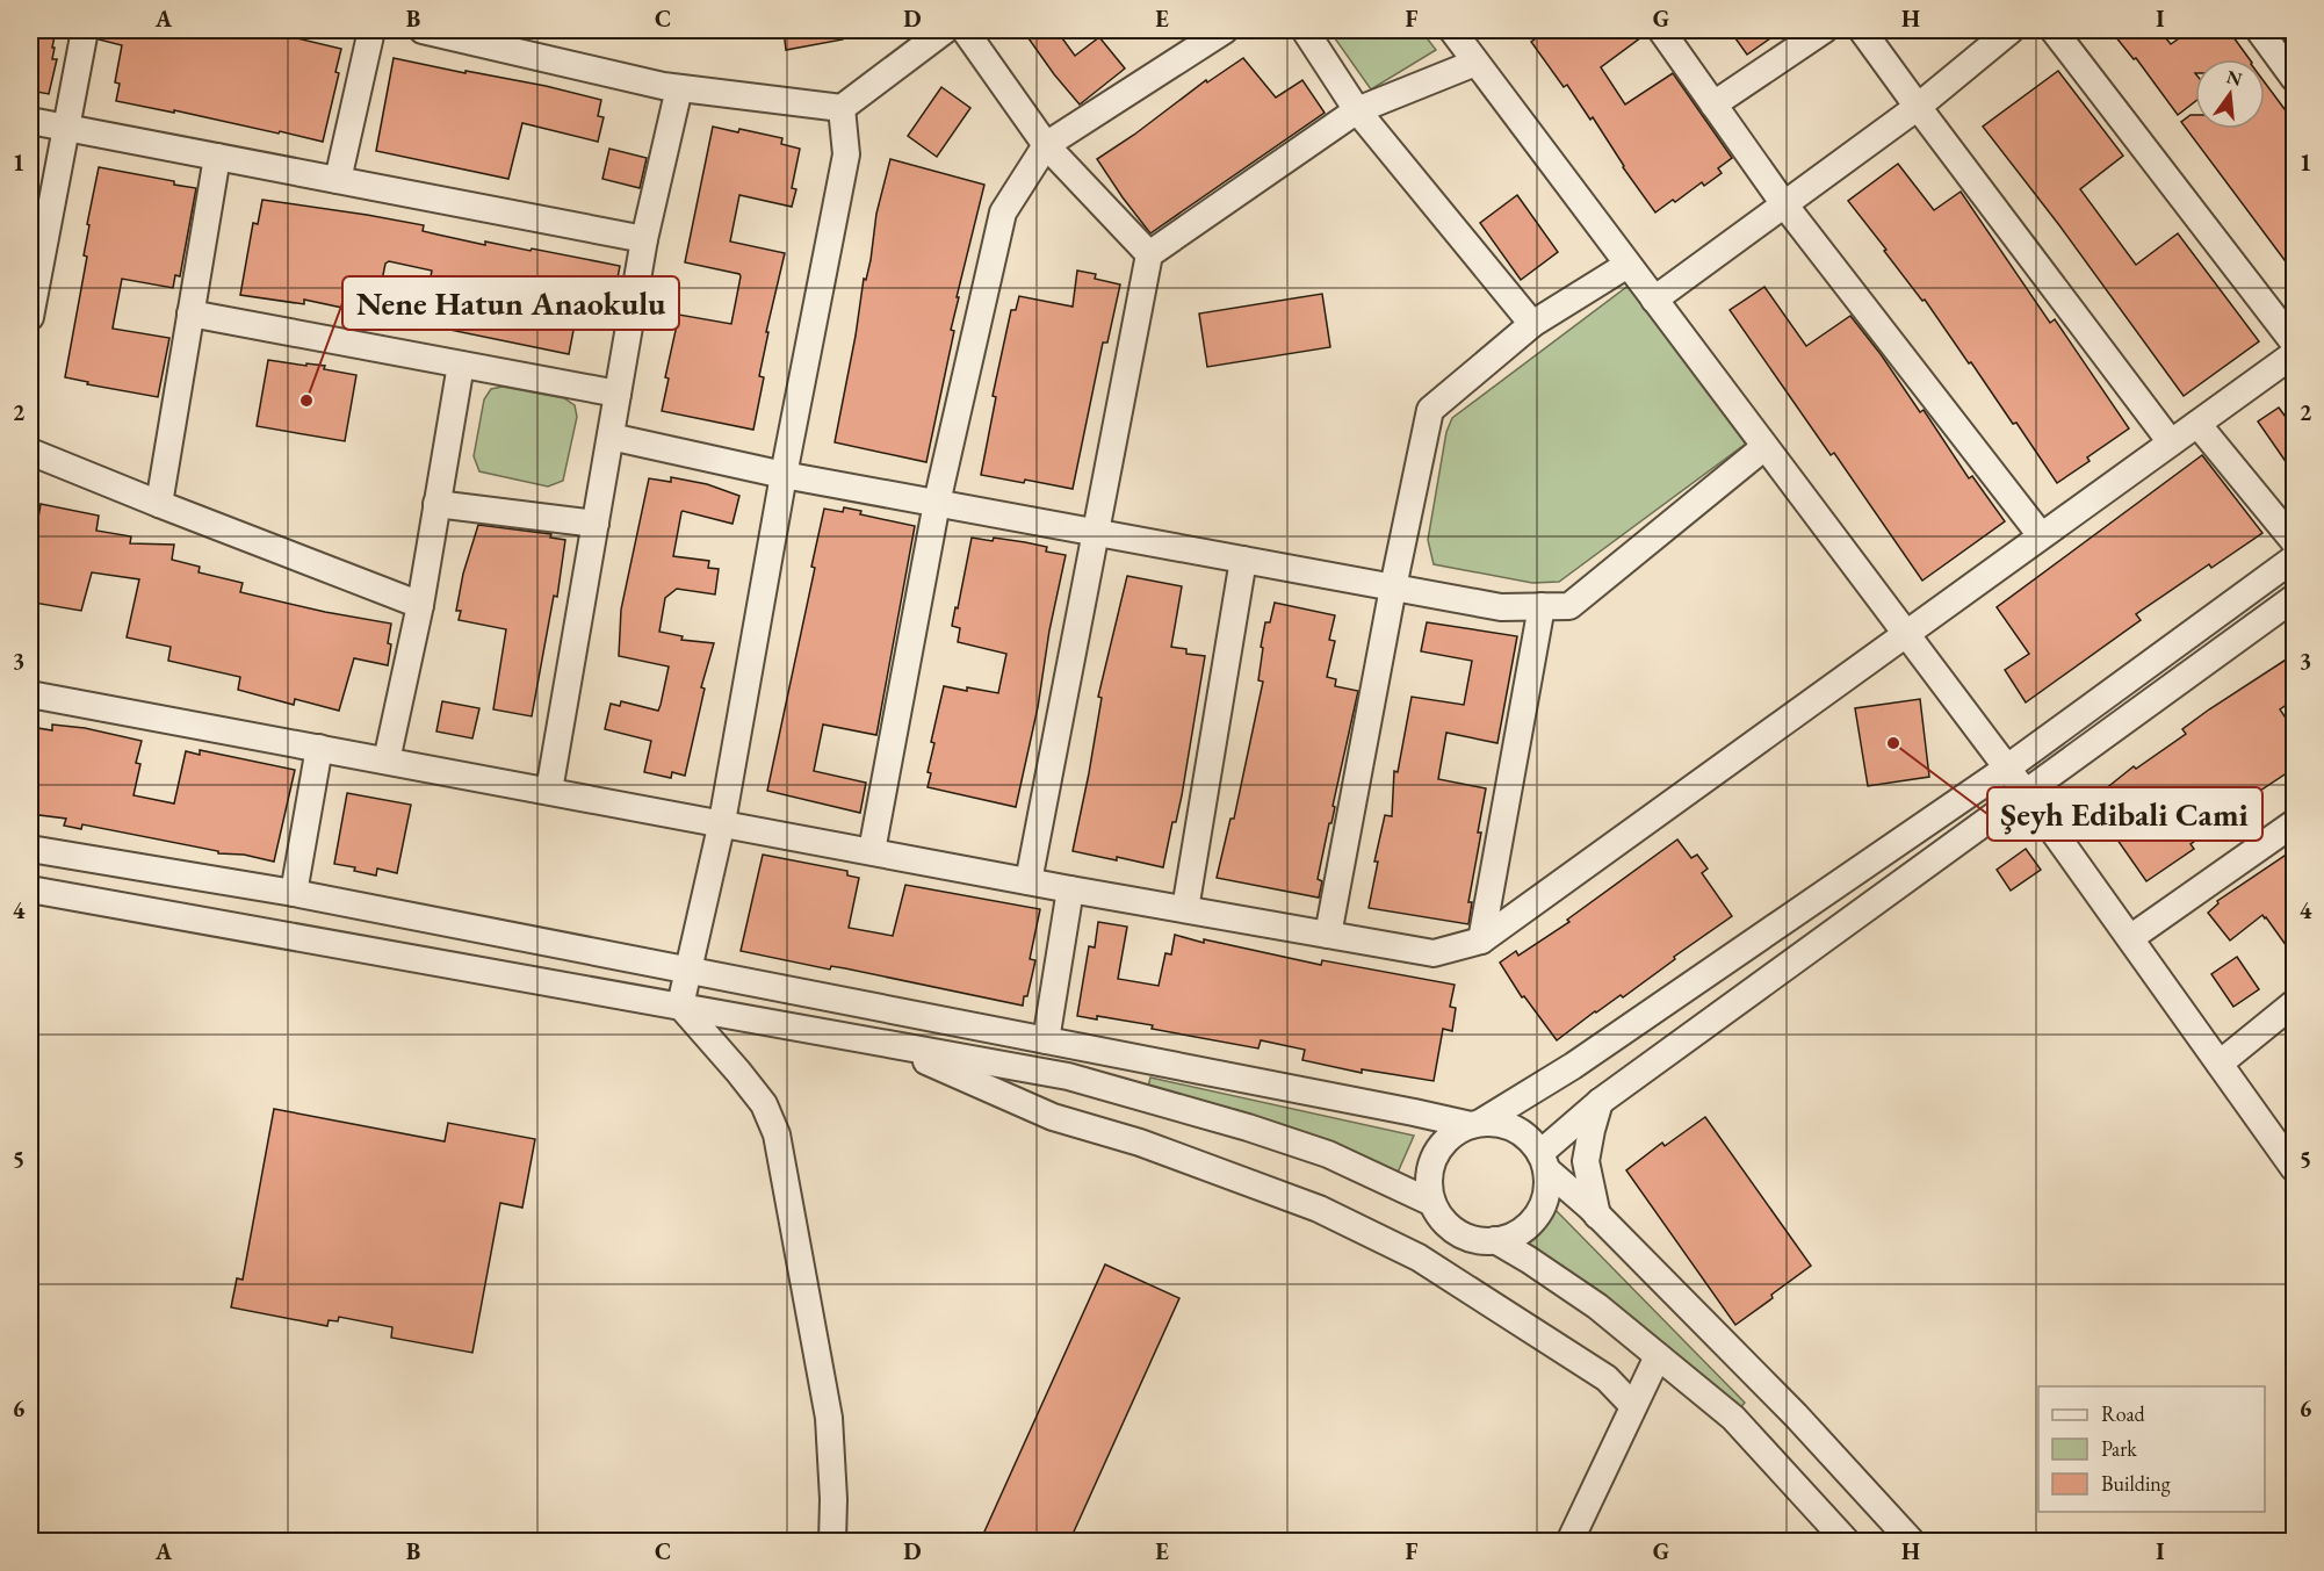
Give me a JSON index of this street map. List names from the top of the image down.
{
  "places": ["Nene Hatun Anaokulu", "Şeyh Edibali Cami"],
  "legend": ["Road", "Park", "Building"],
  "north": "top",
  "grid": {
    "columns": [
      "A",
      "B",
      "C",
      "D",
      "E",
      "F",
      "G",
      "H",
      "I"
    ],
    "rows": [
      "1",
      "2",
      "3",
      "4",
      "5",
      "6"
    ]
  }
}
